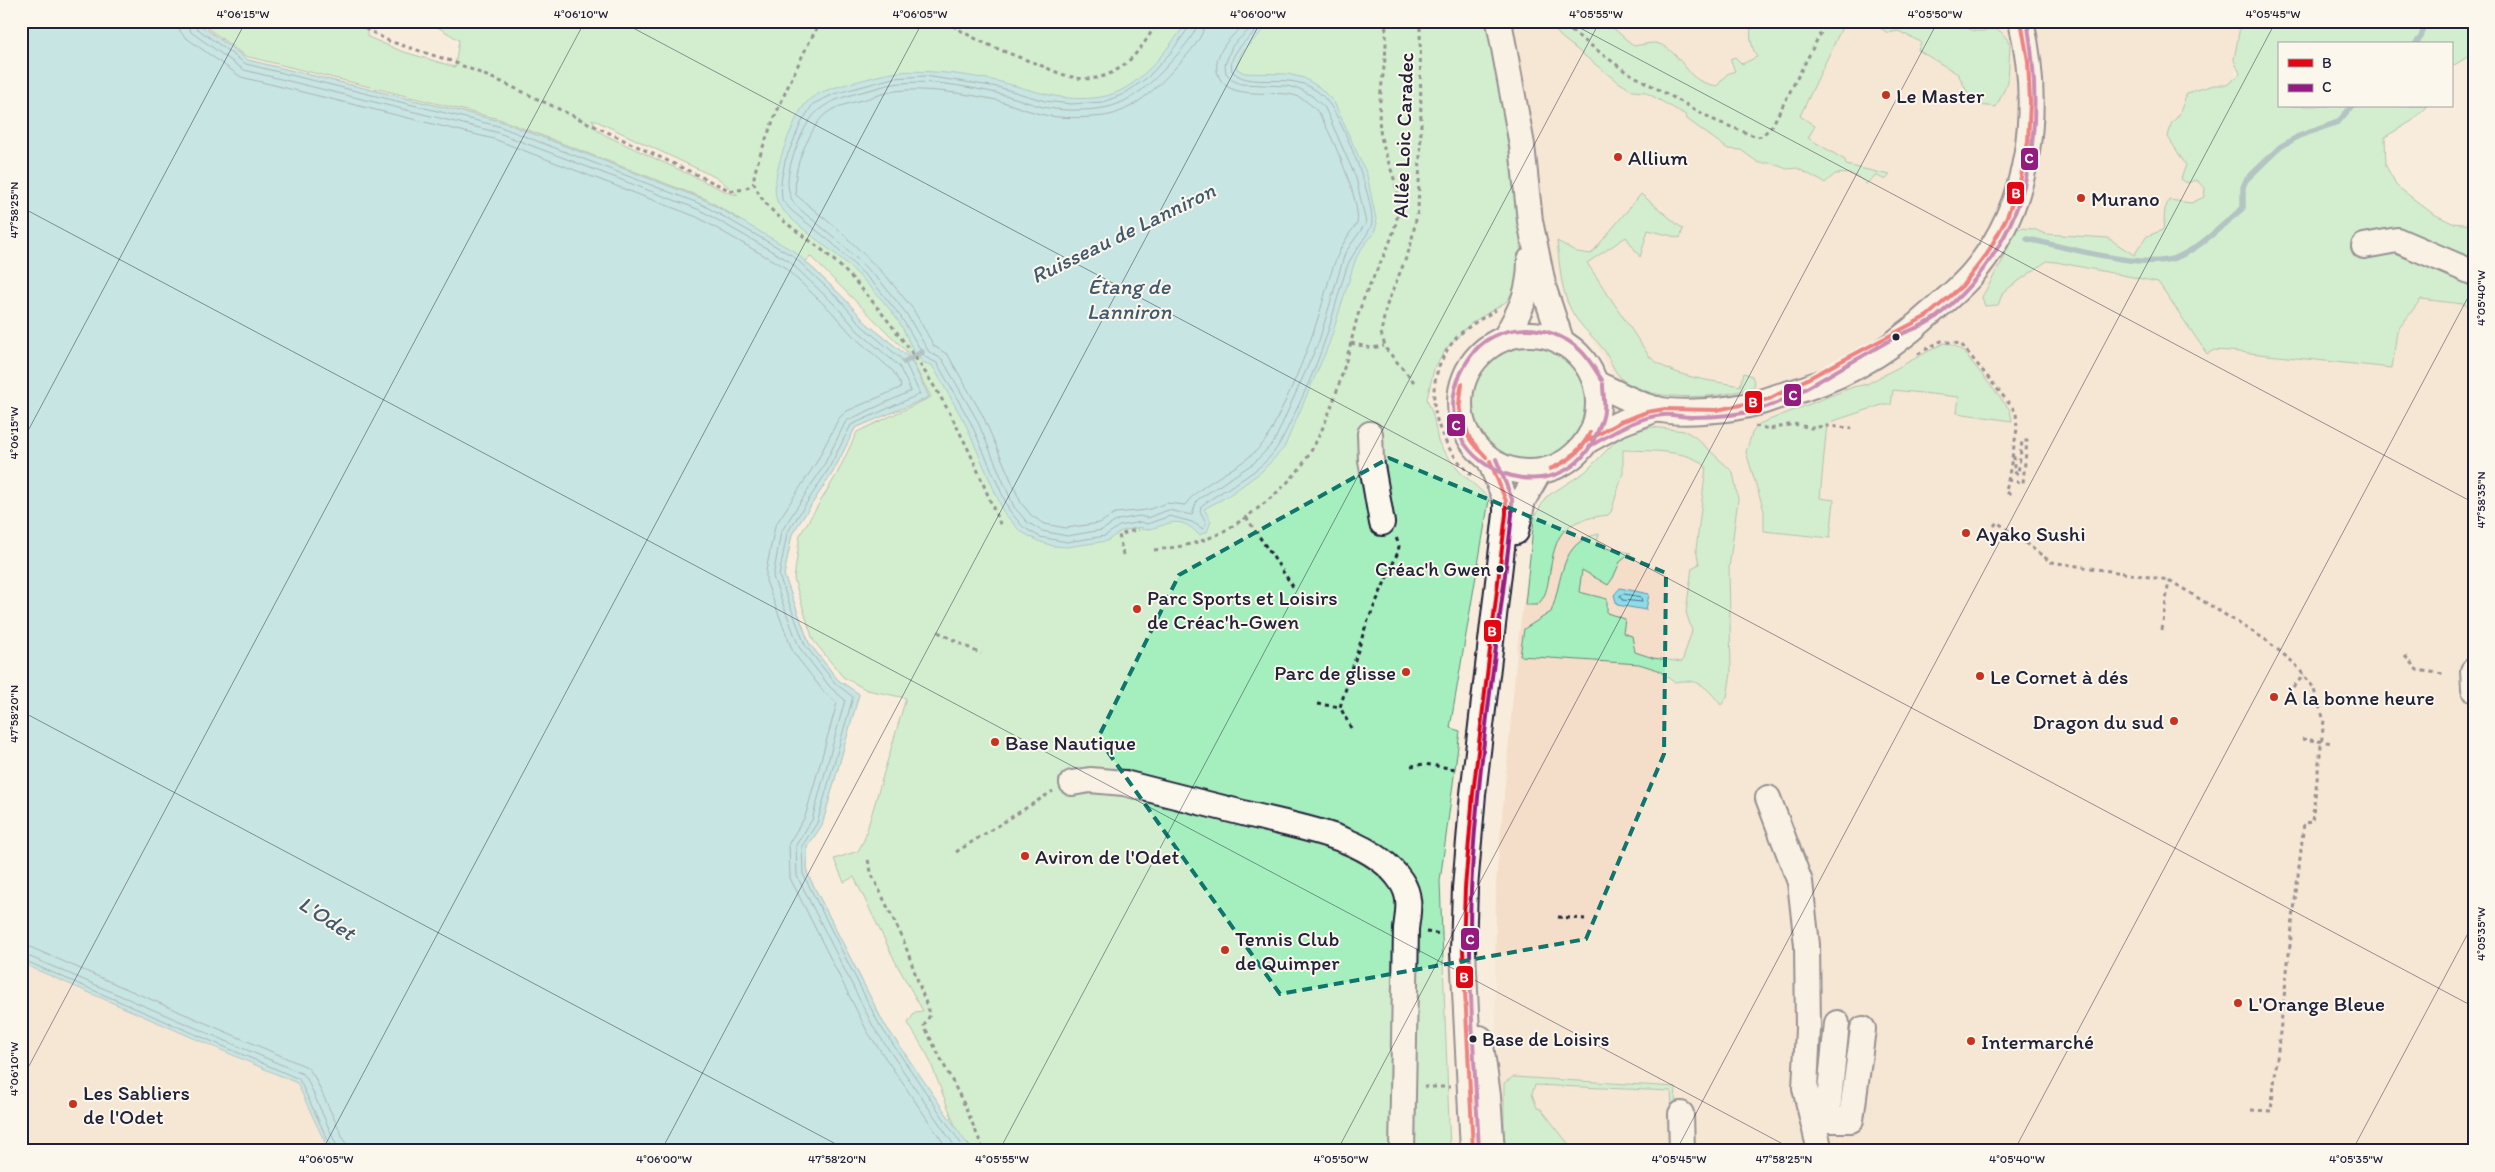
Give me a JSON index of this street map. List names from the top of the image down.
{
  "streets": {
    "path": ["Allée Loic Caradec"]
  },
  "water": ["Ruisseau de Lanniron", "Étang de Lanniron", "L'Odet"],
  "places": [
    "Le Master",
    "Allium",
    "Murano",
    "Ayako Sushi",
    "Créac'h Gwen",
    "Parc Sports et Loisirs de Créac'h-Gwen",
    "Parc de glisse",
    "Le Cornet à dés",
    "À la bonne heure",
    "Dragon du sud",
    "Base Nautique",
    "Aviron de l'Odet",
    "Tennis Club de Quimper",
    "L'Orange Bleue",
    "Base de Loisirs",
    "Intermarché",
    "Les Sabliers de l'Odet"
  ],
  "lines": ["transit line B", "transit line C"],
  "legend": ["B", "C"],
  "coordinates": [
    "4°06'15\"W",
    "4°06'10\"W",
    "4°06'05\"W",
    "4°06'00\"W",
    "4°05'55\"W",
    "4°05'50\"W",
    "4°05'45\"W",
    "47°58'25\"N",
    "4°05'40\"W",
    "47°58'35\"N",
    "47°58'20\"N",
    "4°05'35\"W"
  ]
}
